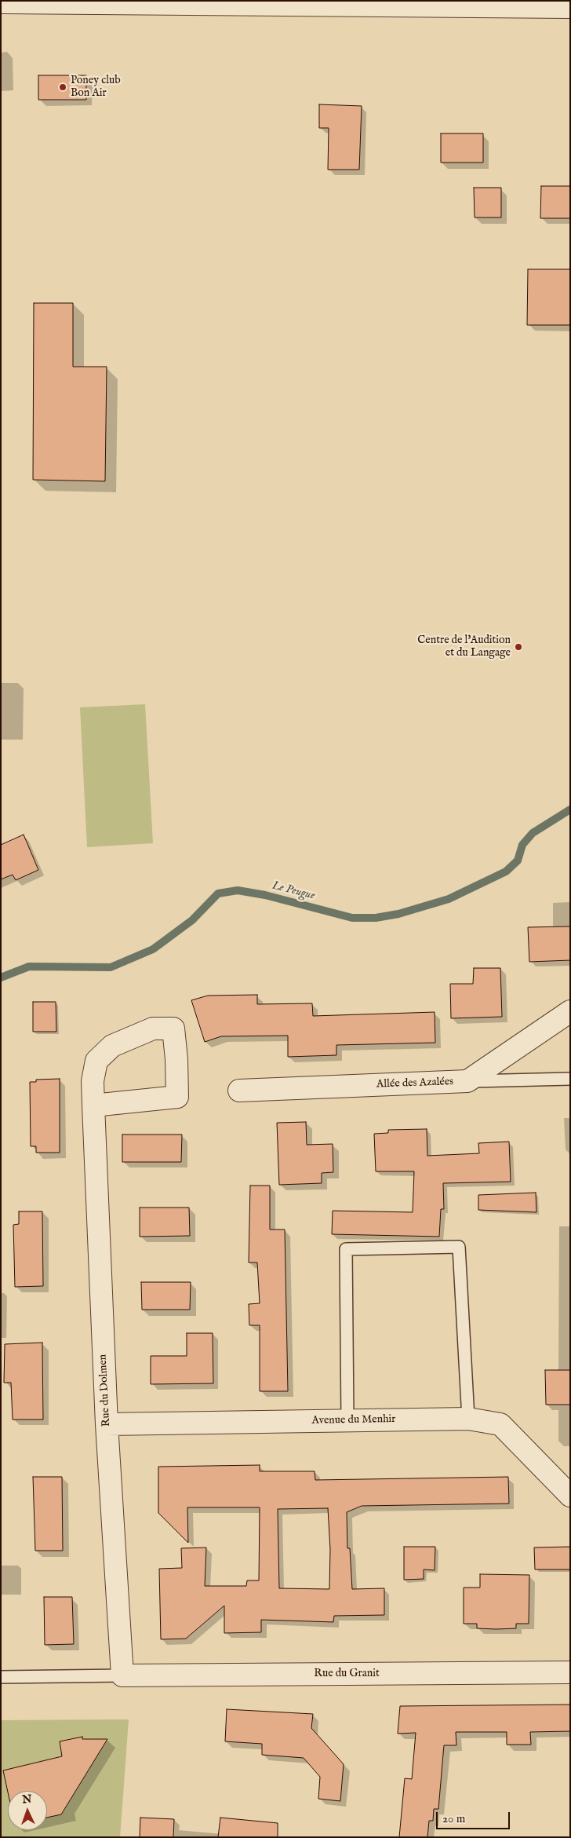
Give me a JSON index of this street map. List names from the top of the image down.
{
  "streets": {
    "street": [
      "Allée des Azalées",
      "Rue du Dolmen",
      "Avenue du Menhir",
      "Rue du Granit"
    ]
  },
  "crossings": [
    ["Rue du Dolmen", "Avenue du Menhir"],
    ["Rue du Dolmen", "Rue du Granit"]
  ],
  "water": ["Le Peugue"],
  "places": ["Poney club Bon Air", "Centre de l'Audition et du Langage"],
  "scale_bar": "20 m",
  "north": "top"
}
